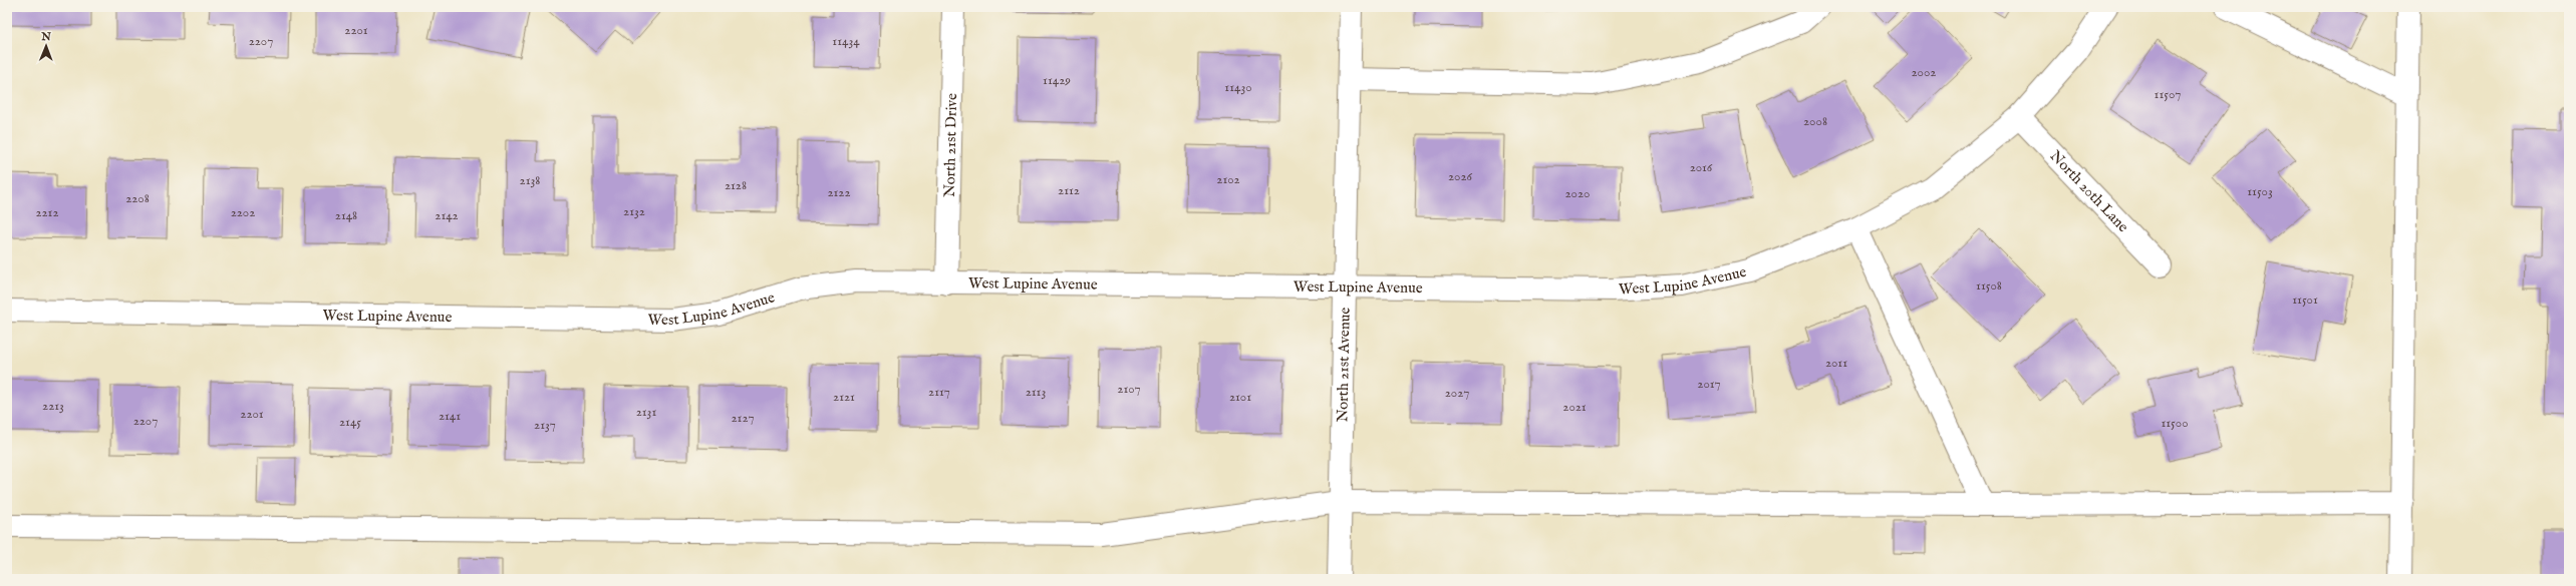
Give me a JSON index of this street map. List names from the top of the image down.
{
  "streets": {
    "street": [
      "North 21st Drive",
      "North 20th Lane",
      "West Lupine Avenue",
      "North 21st Avenue"
    ]
  },
  "crossings": [
    ["North 21st Drive", "West Lupine Avenue"],
    ["North 20th Lane", "West Lupine Avenue"],
    ["West Lupine Avenue", "North 21st Avenue"]
  ],
  "house_numbers": [
    "2201",
    "2207",
    "11434",
    "2002",
    "11429",
    "11430",
    "11507",
    "2008",
    "2016",
    "2026",
    "2102",
    "2138",
    "2128",
    "2112",
    "11503",
    "2122",
    "2020",
    "2208",
    "2132",
    "2212",
    "2202",
    "2148",
    "2142",
    "11508",
    "11501",
    "2011",
    "2017",
    "2107",
    "2117",
    "2113",
    "2027",
    "2121",
    "2101",
    "2213",
    "2021",
    "2131",
    "2201",
    "2141",
    "2127",
    "2207",
    "2145",
    "11500",
    "2137"
  ],
  "north": "top"
}
